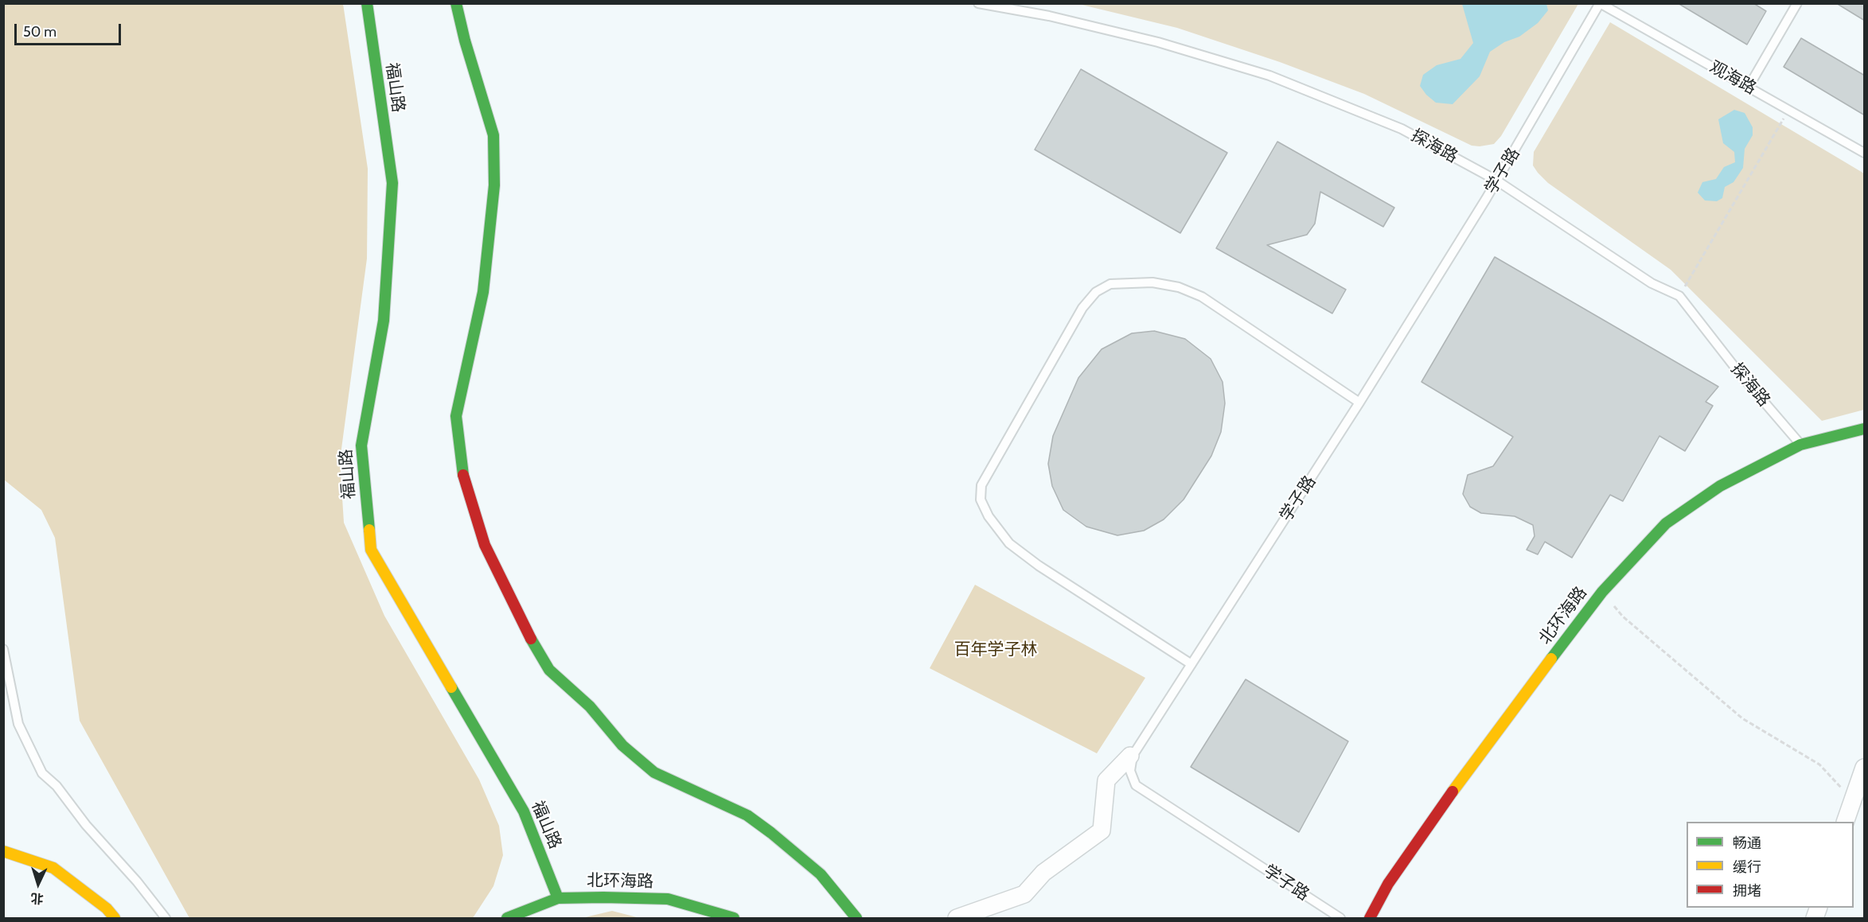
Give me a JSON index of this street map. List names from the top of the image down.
{
  "streets": {
    "main road": ["福山路", "北环海路"],
    "lane": ["观海路", "探海路", "学子路"]
  },
  "crossings": [
    ["观海路", "学子路"],
    ["福山路", "北环海路"],
    ["探海路", "学子路"],
    ["探海路", "北环海路"]
  ],
  "parks": ["百年学子林"],
  "legend": ["畅通", "缓行", "拥堵"],
  "scale_bar": "50 m",
  "north": "bottom"
}
